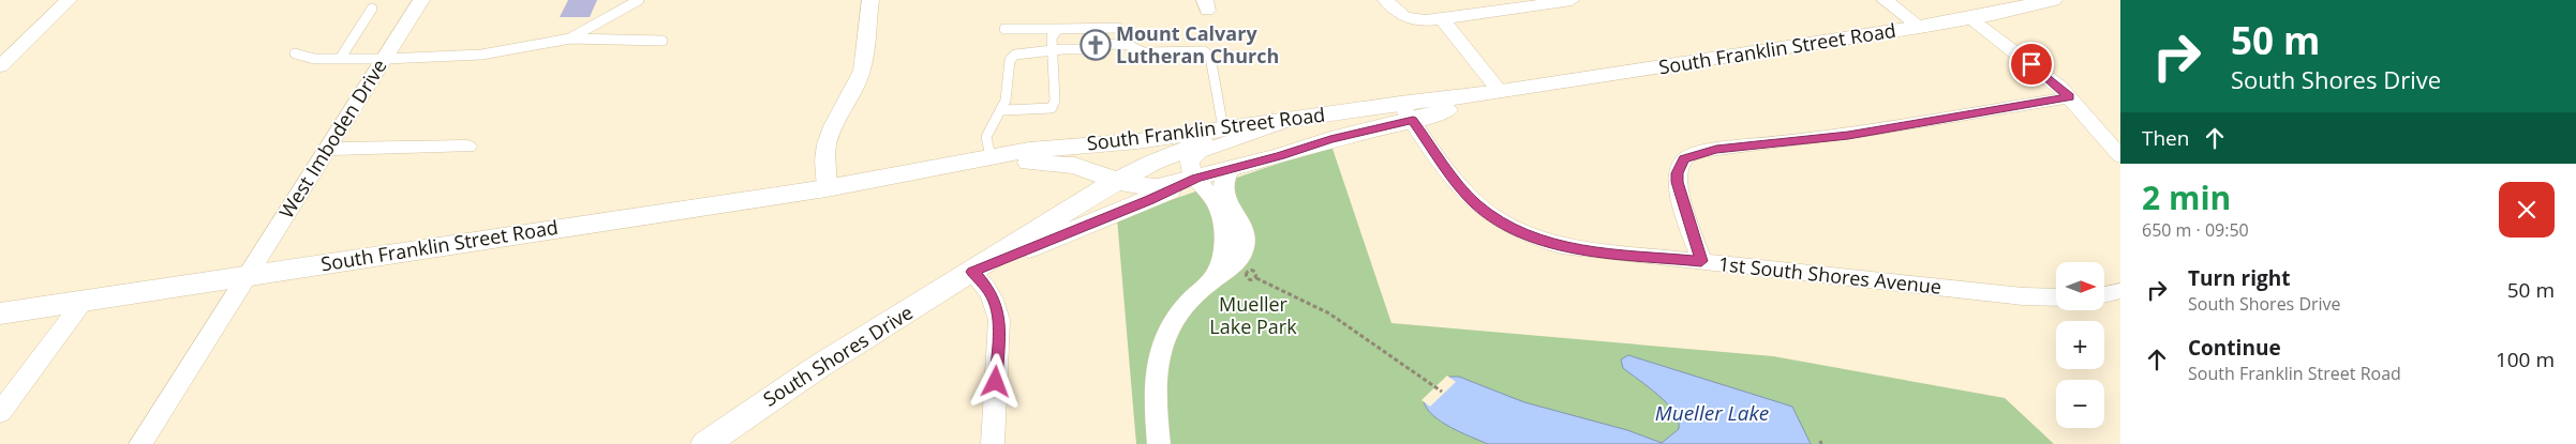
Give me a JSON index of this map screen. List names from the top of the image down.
{
  "streets": {
    "street": [
      "South Franklin Street Road",
      "West Imboden Drive",
      "1st South Shores Avenue",
      "South Shores Drive"
    ]
  },
  "crossings": [
    ["South Franklin Street Road", "West Imboden Drive"],
    ["South Franklin Street Road", "1st South Shores Avenue"],
    ["South Franklin Street Road", "South Shores Drive"]
  ],
  "water": ["Mueller Lake"],
  "parks": ["Mueller Lake Park"],
  "places": {
    "church": ["Mount Calvary Lutheran Church"]
  },
  "north": "right",
  "page": {
    "turn": ["50 m", "South Shores Drive"],
    "then": "Then",
    "heading": ["2 min", "650 m · 09:50"],
    "list": [
      {
        "name": "Turn right",
        "note": "South Shores Drive",
        "value": "50 m"
      },
      {
        "name": "Continue",
        "note": "South Franklin Street Road",
        "value": "100 m"
      }
    ],
    "map_buttons": ["+", "−"]
  }
}
